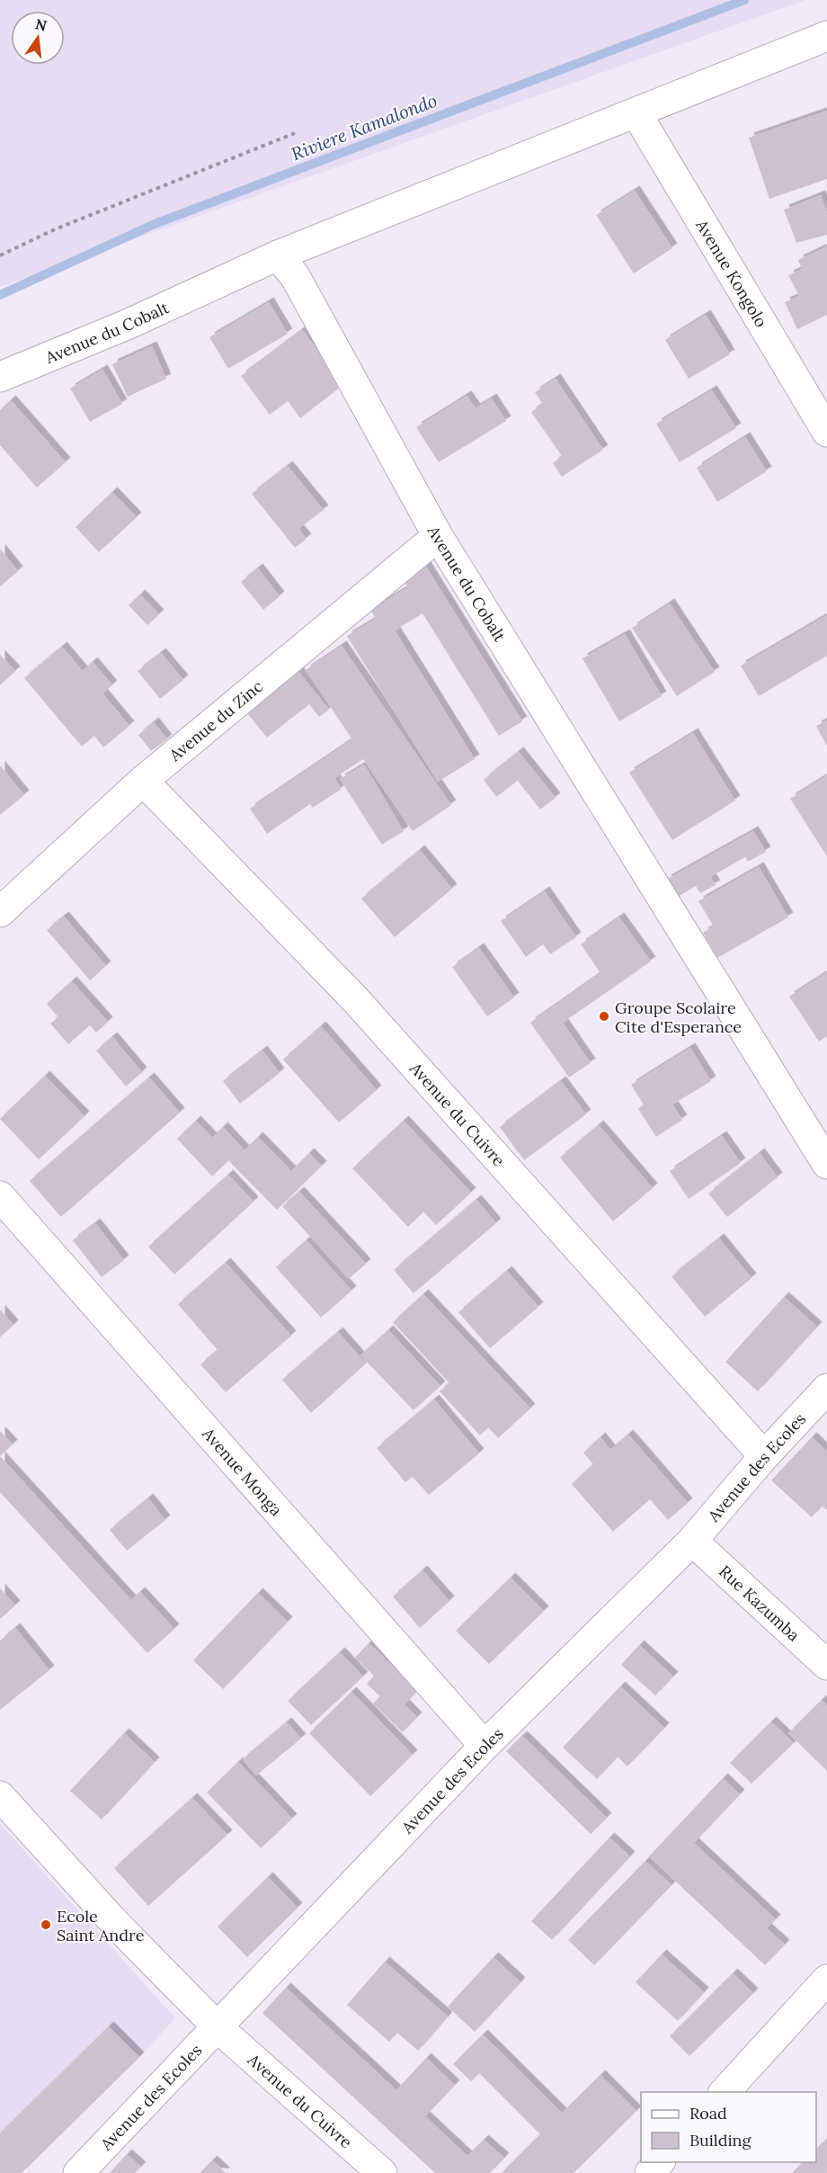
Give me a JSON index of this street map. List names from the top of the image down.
{
  "streets": {
    "street": [
      "Avenue Kongolo",
      "Avenue du Cobalt",
      "Avenue du Zinc",
      "Avenue du Cuivre",
      "Avenue des Ecoles",
      "Avenue Monga",
      "Rue Kazumba"
    ]
  },
  "crossings": [
    ["Avenue du Cobalt", "Avenue du Zinc"],
    ["Avenue du Zinc", "Avenue du Cuivre"],
    ["Avenue du Cuivre", "Avenue des Ecoles"],
    ["Avenue des Ecoles", "Avenue Monga"],
    ["Avenue des Ecoles", "Rue Kazumba"]
  ],
  "water": ["Riviere Kamalondo"],
  "places": ["Groupe Scolaire Cite d'Esperance", "Ecole Saint Andre"],
  "legend": ["Road", "Building"],
  "north": "top"
}
